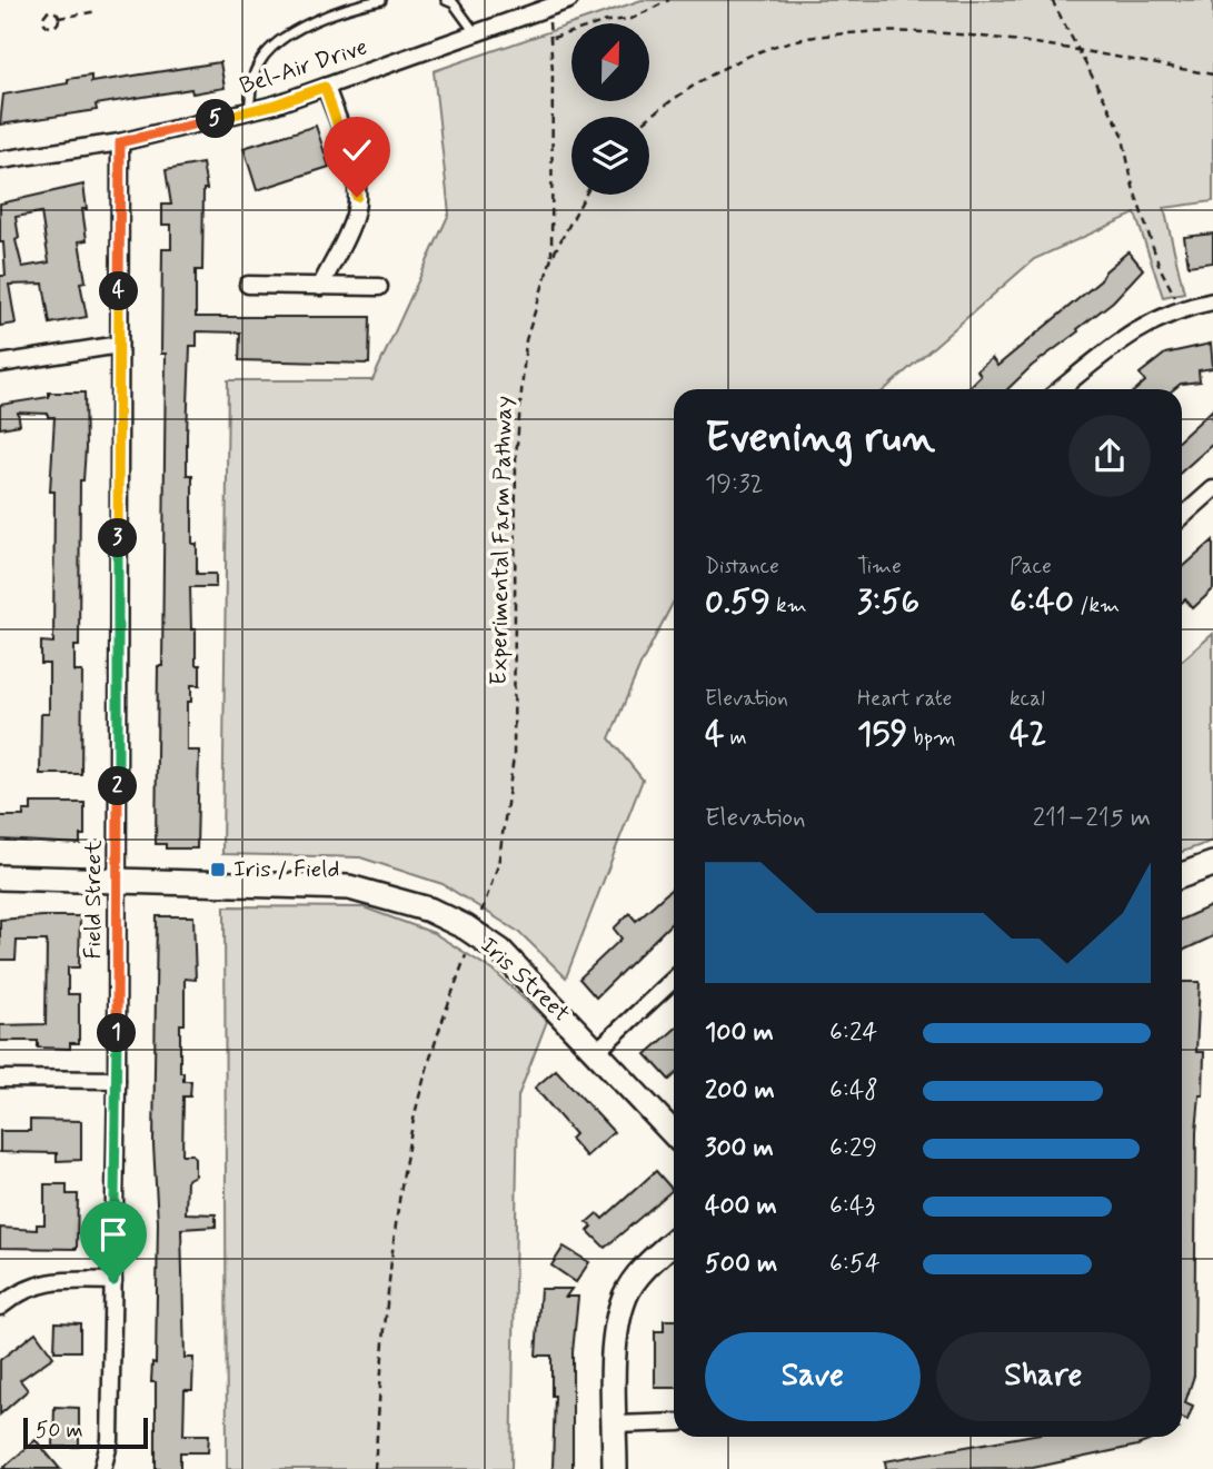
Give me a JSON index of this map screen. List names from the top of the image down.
{
  "streets": {
    "street": ["Bel-Air Drive", "Field Street", "Iris Street"],
    "path": ["Experimental Farm Pathway"]
  },
  "crossings": [
    ["Bel-Air Drive", "Field Street"],
    ["Field Street", "Iris Street"]
  ],
  "places": {
    "transit": ["Iris / Field"]
  },
  "scale_bar": "50 m",
  "north": "top",
  "page": {
    "pins": [
      "5",
      "4",
      "3",
      "2",
      "1"
    ],
    "heading": ["Evening run", "19:32"],
    "stats": [
      ["Distance", "0.59 km"],
      ["Time", "3:56"],
      ["Pace", "6:40 /km"],
      ["Elevation", "4 m"],
      ["Heart rate", "159 bpm"],
      ["kcal", "42"]
    ],
    "chart": ["Elevation", "211–215 m"],
    "list": [
      {
        "name": "100 m",
        "note": "6:24"
      },
      {
        "name": "200 m",
        "note": "6:48"
      },
      {
        "name": "300 m",
        "note": "6:29"
      },
      {
        "name": "400 m",
        "note": "6:43"
      },
      {
        "name": "500 m",
        "note": "6:54"
      }
    ],
    "buttons": ["Save", "Share"],
    "scale": "50 m"
  }
}
